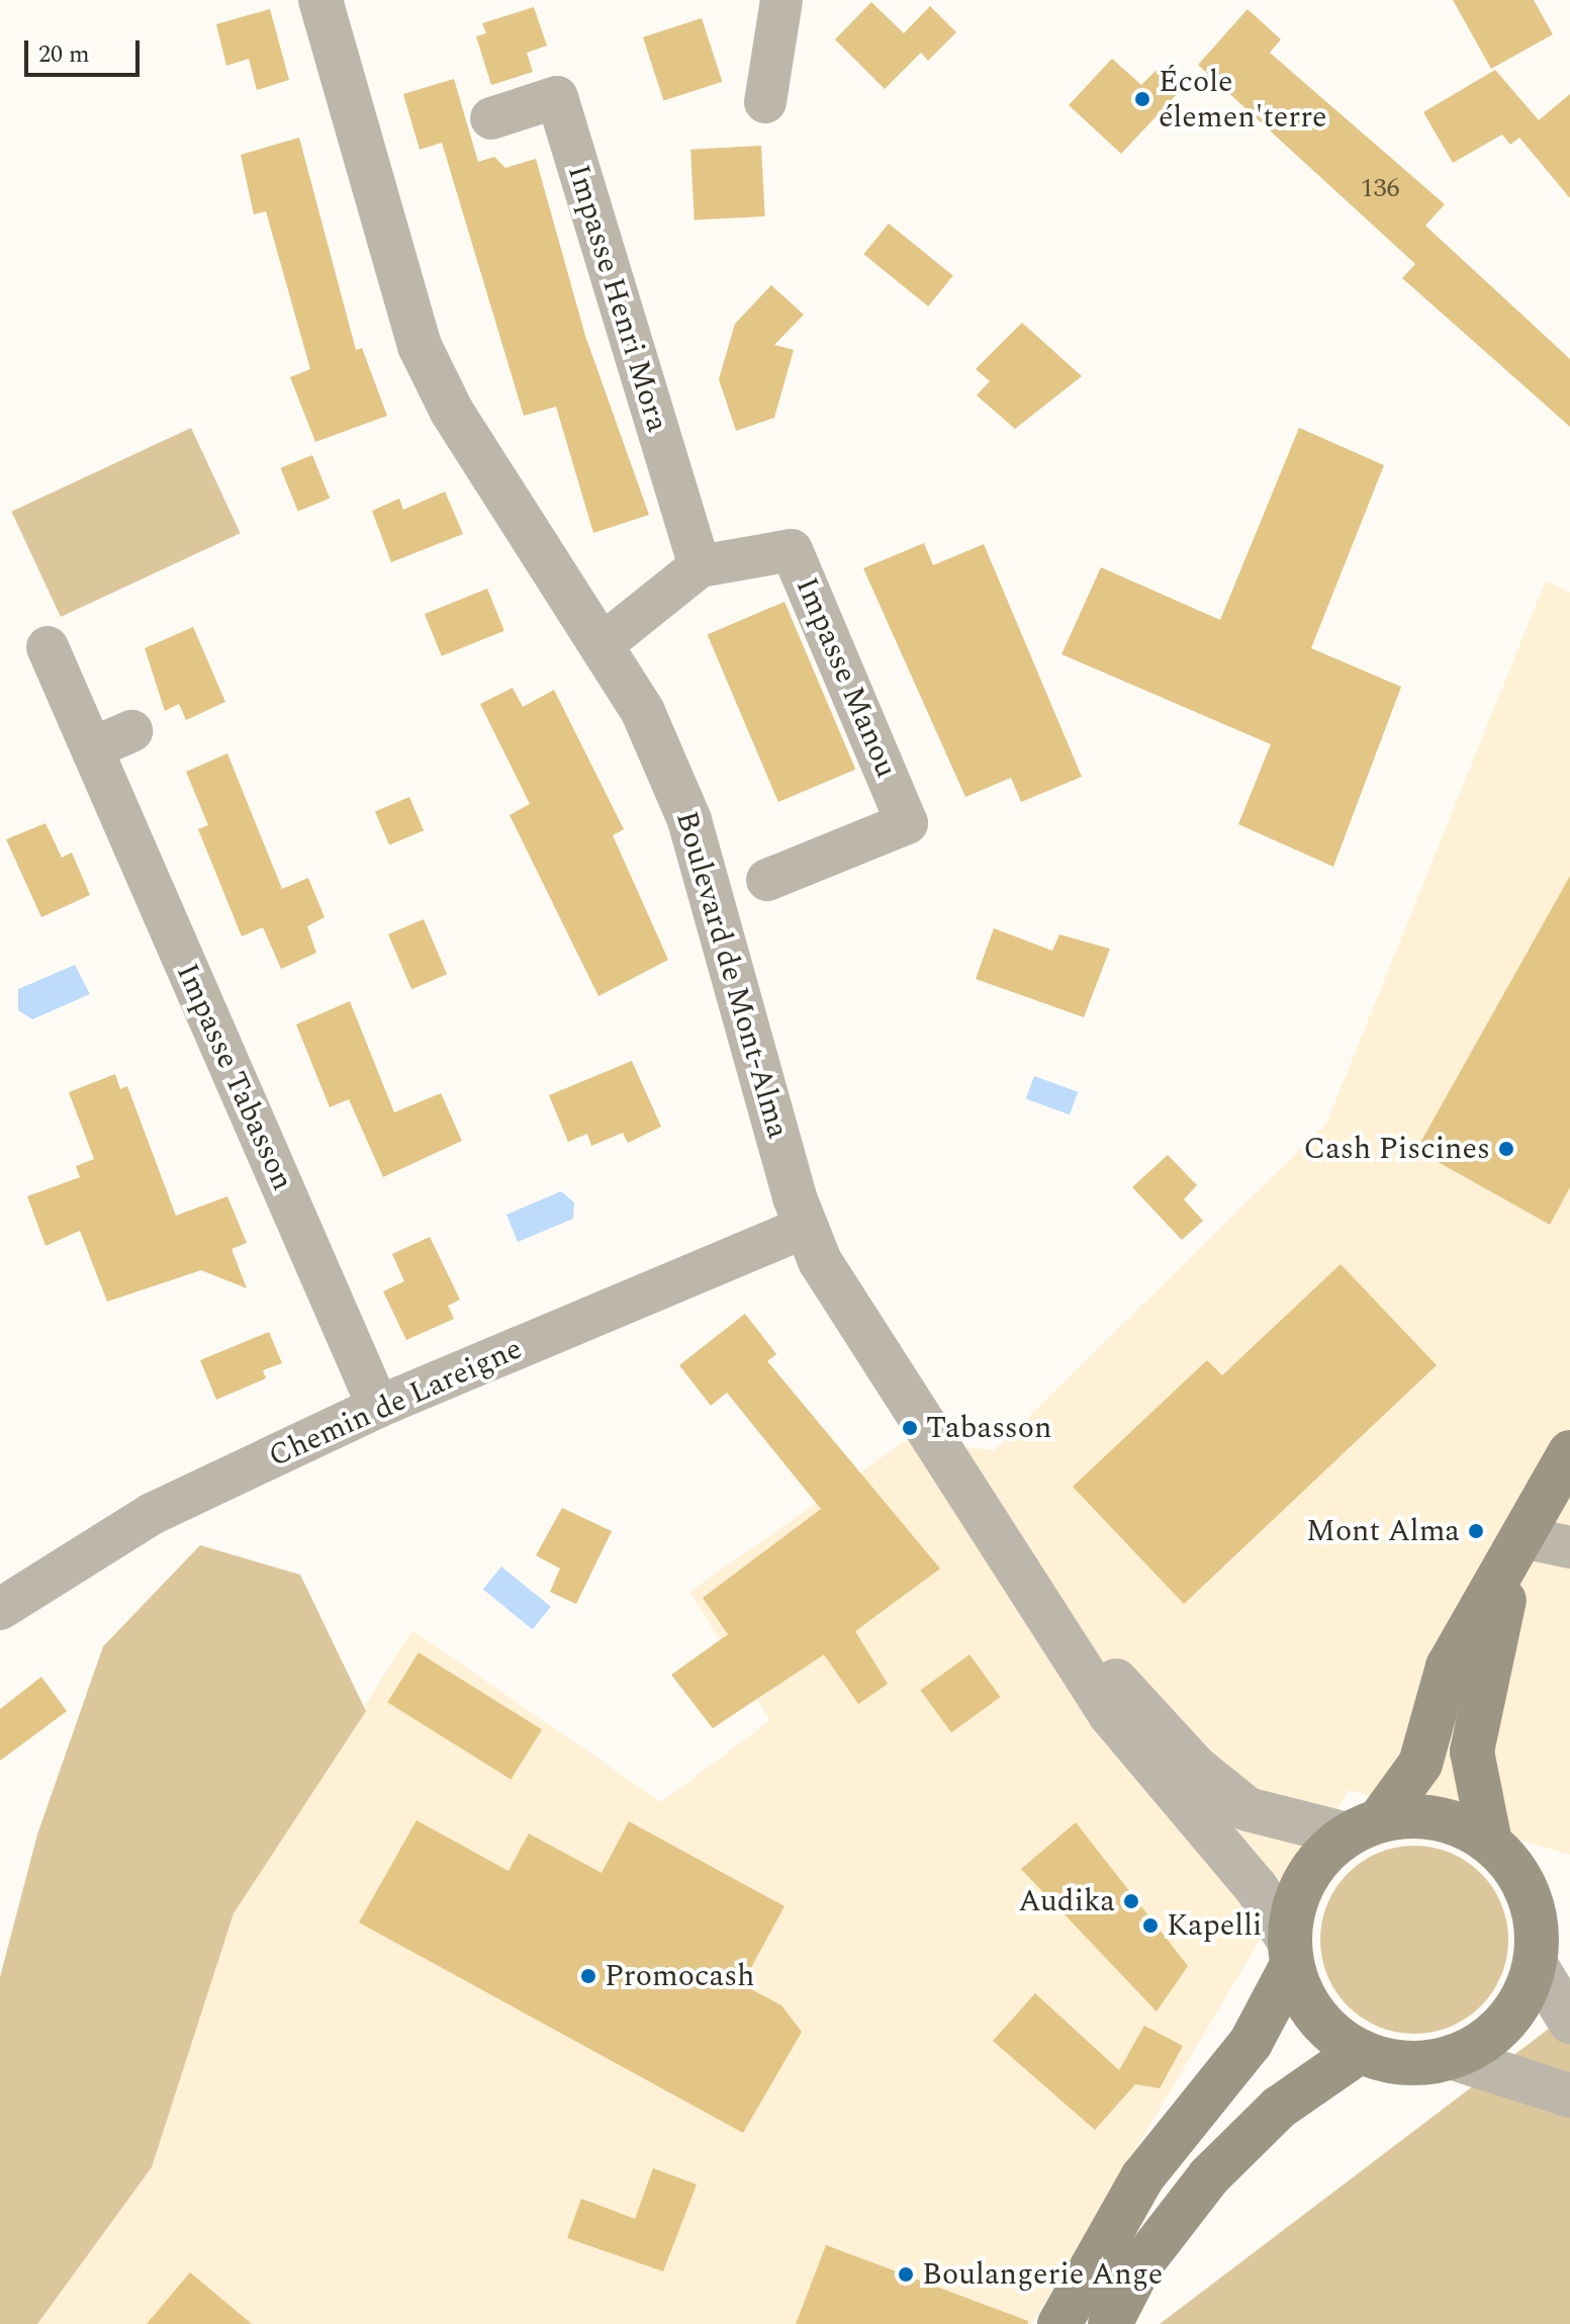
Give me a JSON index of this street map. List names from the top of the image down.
{
  "streets": {
    "street": [
      "Impasse Henri Mora",
      "Impasse Manou",
      "Boulevard de Mont-Alma",
      "Impasse Tabasson",
      "Chemin de Lareigne"
    ]
  },
  "crossings": [
    ["Impasse Henri Mora", "Impasse Manou"],
    ["Impasse Manou", "Boulevard de Mont-Alma"],
    ["Boulevard de Mont-Alma", "Chemin de Lareigne"],
    ["Impasse Tabasson", "Chemin de Lareigne"]
  ],
  "places": [
    "École élemen'terre",
    "Cash Piscines",
    "Tabasson",
    "Mont Alma",
    "Audika",
    "Kapelli",
    "Promocash",
    "Boulangerie Ange"
  ],
  "house_numbers": ["136"],
  "scale_bar": "20 m"
}
